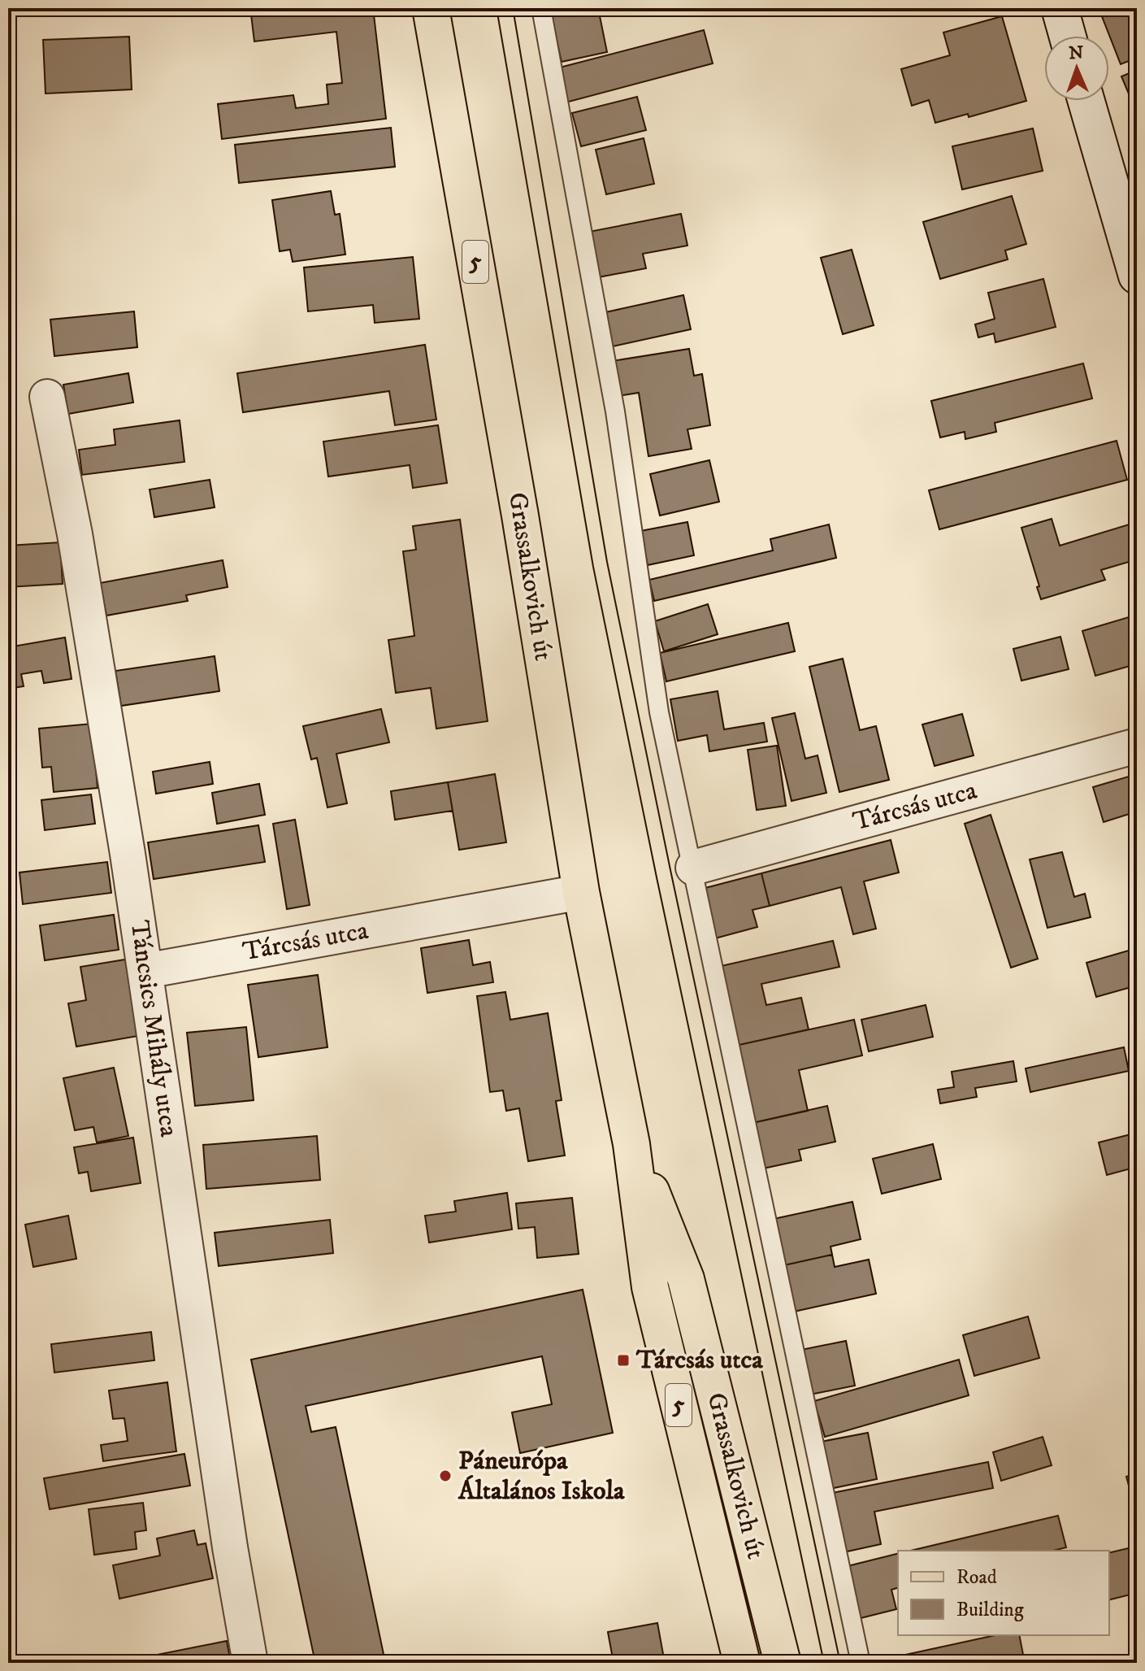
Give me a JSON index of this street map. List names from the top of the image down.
{
  "streets": {
    "main road": ["5", "Grassalkovich út"],
    "street": ["Tárcsás utca", "Táncsics Mihály utca"]
  },
  "crossings": [
    ["Grassalkovich út", "Tárcsás utca"],
    ["Tárcsás utca", "Táncsics Mihály utca"]
  ],
  "places": {
    "transit": ["Tárcsás utca"],
    "other": ["Páneurópa Általános Iskola"]
  },
  "legend": ["Road", "Building"],
  "north": "top"
}
